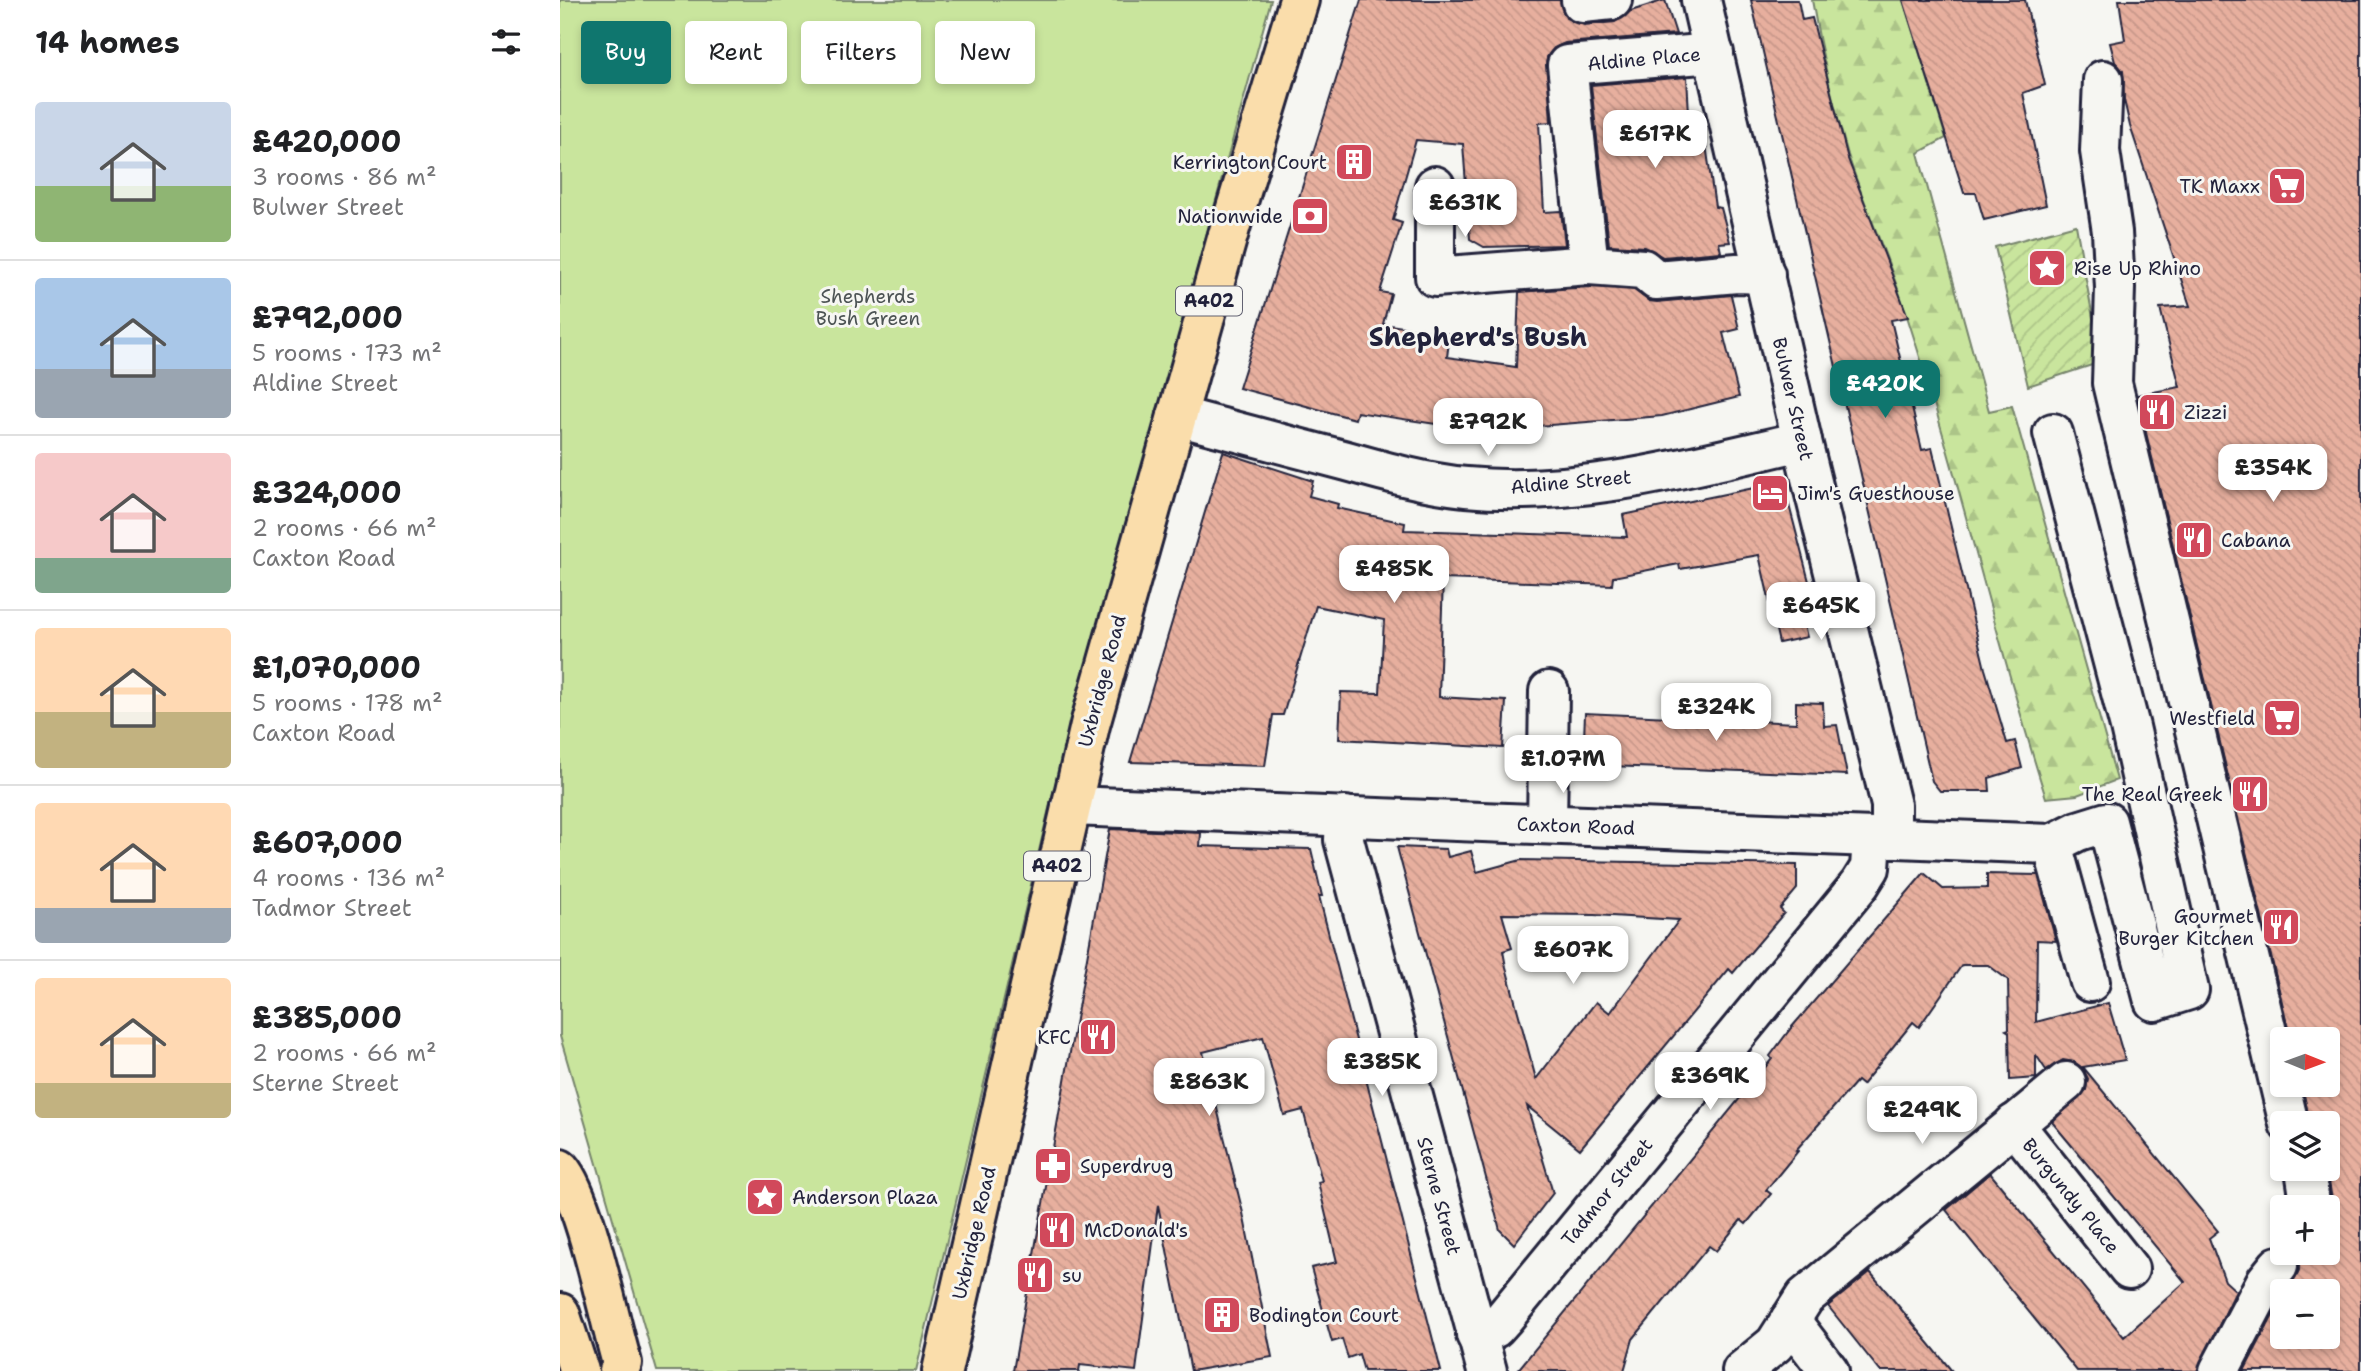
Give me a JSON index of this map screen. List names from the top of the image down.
{
  "streets": {
    "main road": ["A402", "Uxbridge Road"],
    "street": [
      "Aldine Place",
      "Bulwer Street",
      "Aldine Street",
      "Caxton Road",
      "Tadmor Street",
      "Sterne Street",
      "Burgundy Place"
    ]
  },
  "crossings": [
    ["Aldine Place", "Bulwer Street"],
    ["Bulwer Street", "Aldine Street"],
    ["Bulwer Street", "Caxton Road"],
    ["Bulwer Street", "Tadmor Street"],
    ["Aldine Street", "Uxbridge Road"],
    ["Uxbridge Road", "Caxton Road"],
    ["Caxton Road", "Tadmor Street"],
    ["Caxton Road", "Sterne Street"],
    ["Tadmor Street", "Sterne Street"]
  ],
  "districts": ["Shepherd's Bush"],
  "parks": ["Shepherds Bush Green"],
  "places": {
    "building": ["Kerrington Court", "Bodington Court"],
    "supermarket": ["TK Maxx", "Westfield"],
    "bank": ["Nationwide"],
    "place": ["Rise Up Rhino", "Anderson Plaza"],
    "restaurant": [
      "Zizzi",
      "Cabana",
      "The Real Greek",
      "Gourmet Burger Kitchen",
      "KFC",
      "McDonald's",
      "su"
    ],
    "hotel": ["Jim's Guesthouse"],
    "pharmacy": ["Superdrug"]
  },
  "north": "right",
  "page": {
    "heading": "14 homes",
    "chip": [
      "Buy",
      "Rent",
      "Filters",
      "New"
    ],
    "list": [
      {
        "name": "£420,000",
        "note": "3 rooms · 86 m² · Bulwer Street"
      },
      {
        "name": "£792,000",
        "note": "5 rooms · 173 m² · Aldine Street"
      },
      {
        "name": "£324,000",
        "note": "2 rooms · 66 m² · Caxton Road"
      },
      {
        "name": "£1,070,000",
        "note": "5 rooms · 178 m² · Caxton Road"
      },
      {
        "name": "£607,000",
        "note": "4 rooms · 136 m² · Tadmor Street"
      },
      {
        "name": "£385,000",
        "note": "2 rooms · 66 m² · Sterne Street"
      }
    ],
    "price": [
      "£617K",
      "£631K",
      "£420K",
      "£792K",
      "£354K",
      "£485K",
      "£645K",
      "£324K",
      "£1.07M",
      "£607K",
      "£385K",
      "£369K",
      "£863K",
      "£249K"
    ],
    "map_buttons": ["+", "−"]
  }
}
